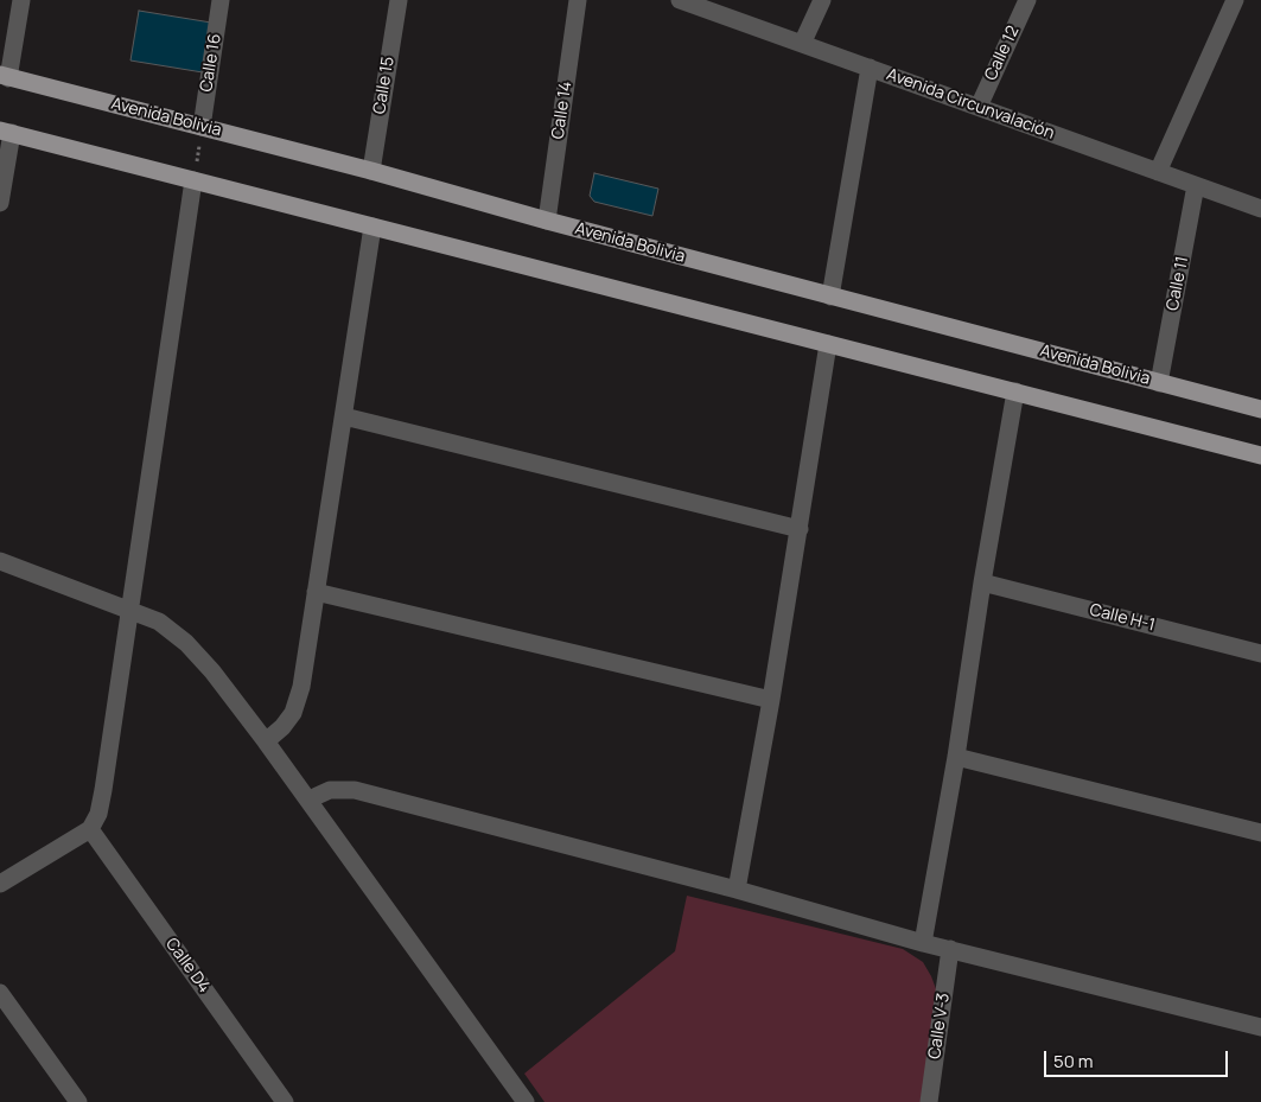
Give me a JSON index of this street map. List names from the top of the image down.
{
  "streets": {
    "main road": ["Avenida Bolivia"],
    "street": [
      "Calle 12",
      "Calle 16",
      "Calle 15",
      "Avenida Circunvalación",
      "Calle 14",
      "Calle 11",
      "Calle H-1",
      "Calle D4",
      "Calle V-3"
    ]
  },
  "crossings": [
    ["Calle 12", "Avenida Circunvalación"],
    ["Calle 16", "Avenida Bolivia"],
    ["Calle 15", "Avenida Bolivia"],
    ["Avenida Circunvalación", "Calle 11"],
    ["Calle 14", "Avenida Bolivia"],
    ["Avenida Bolivia", "Calle 11"]
  ],
  "scale_bar": "50 m"
}
